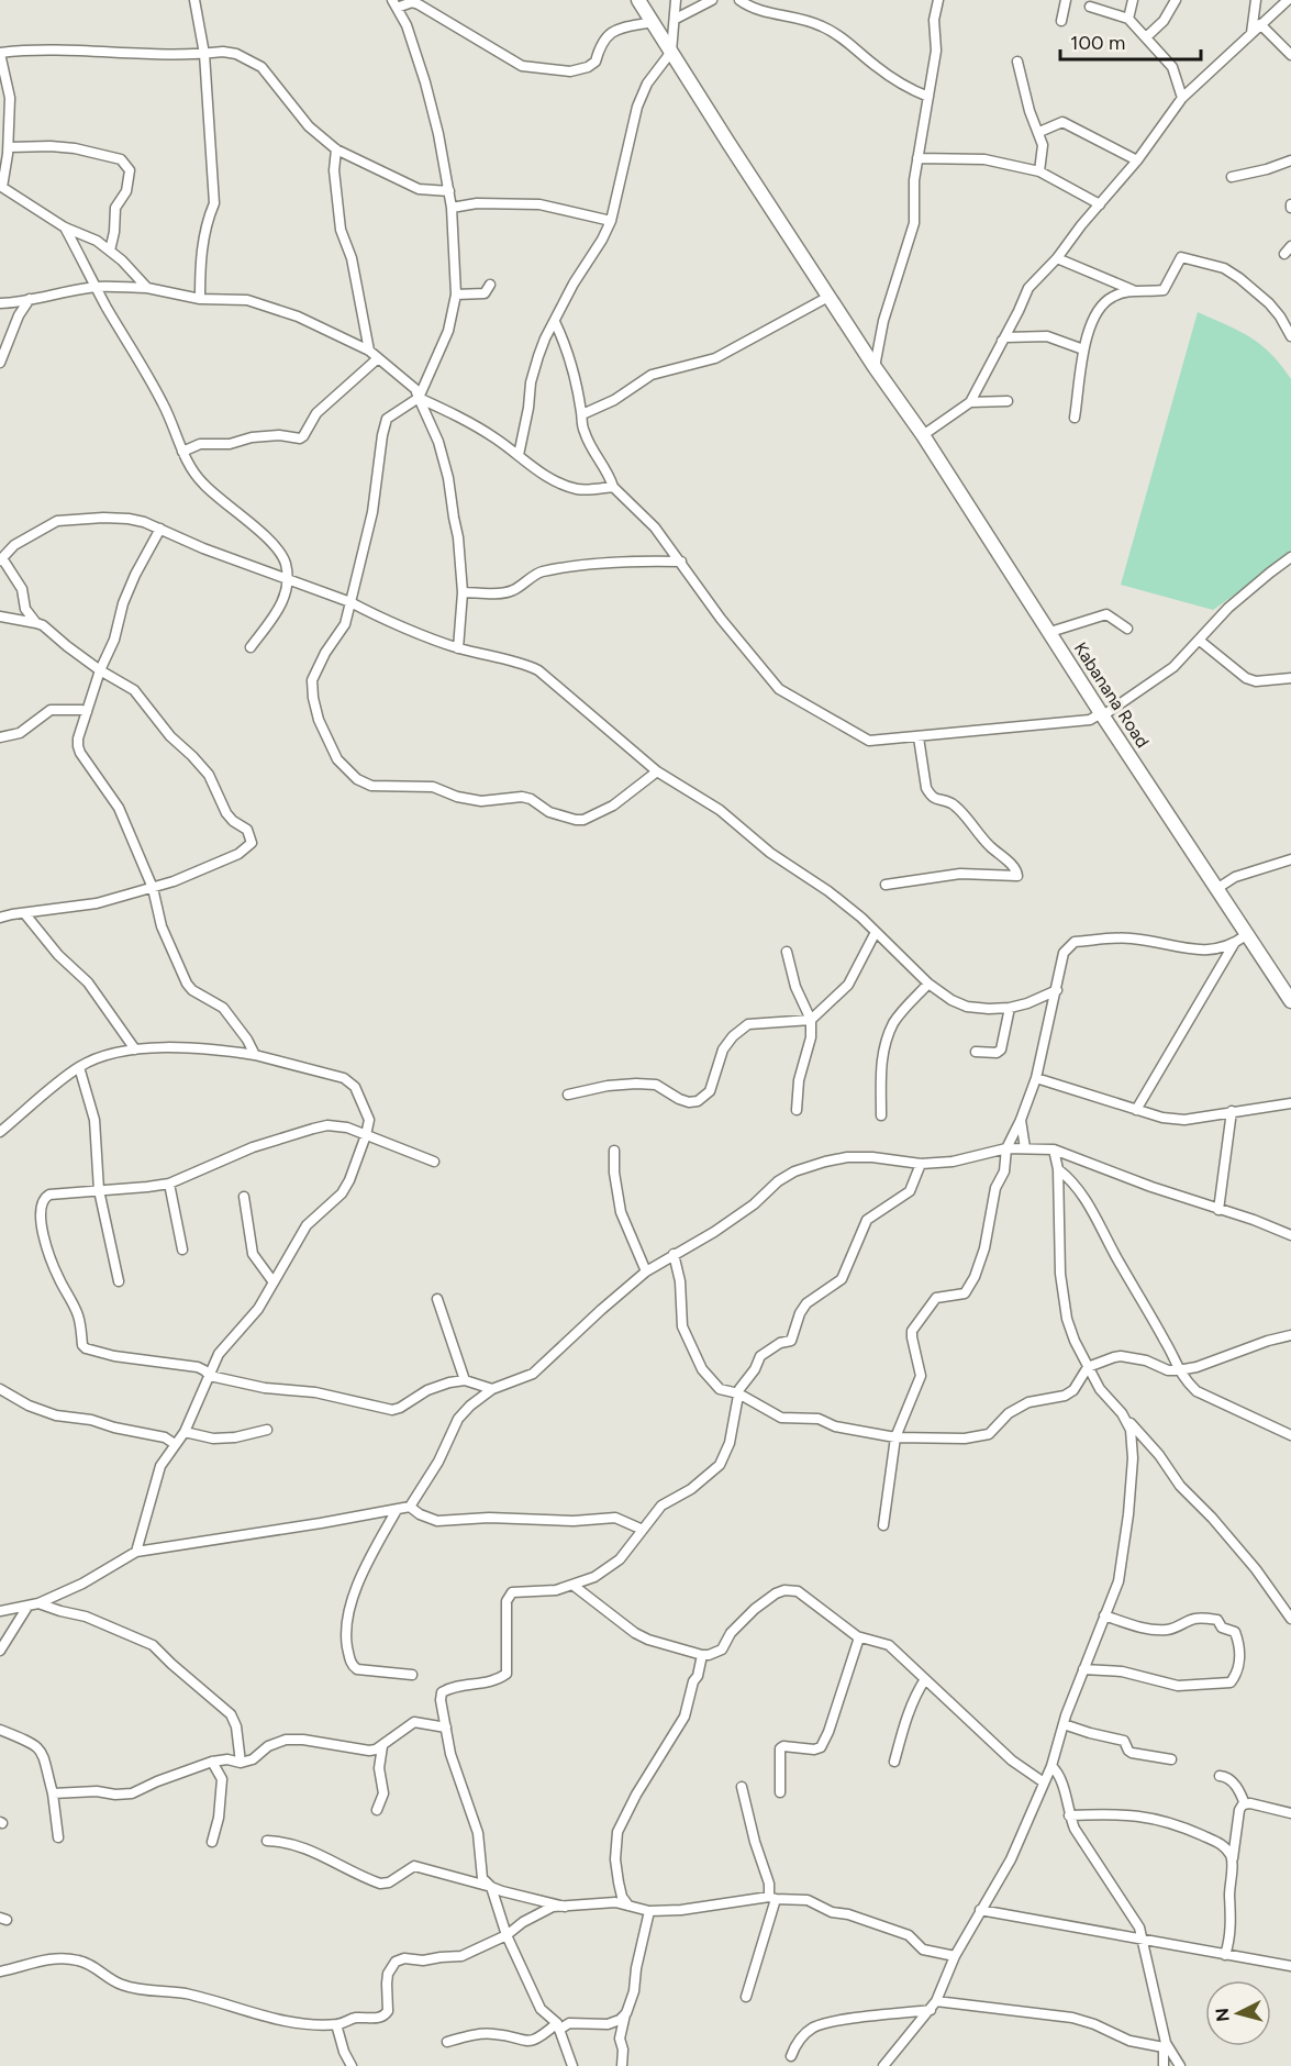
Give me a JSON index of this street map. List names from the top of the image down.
{
  "streets": {
    "street": ["Kabanana Road"]
  },
  "scale_bar": "100 m",
  "north": "left"
}
